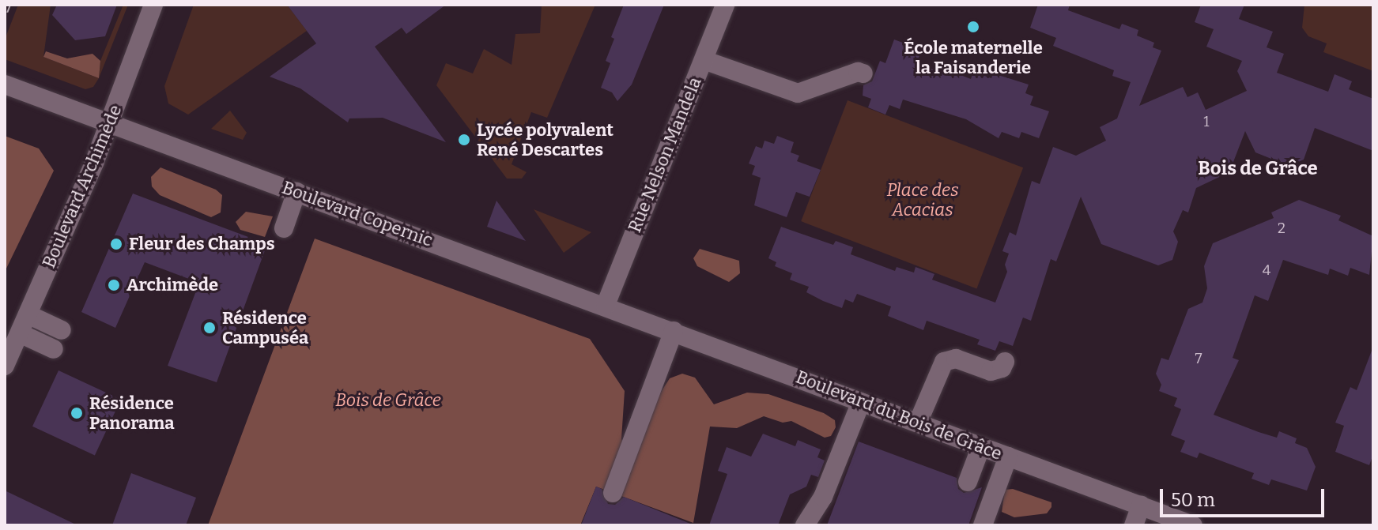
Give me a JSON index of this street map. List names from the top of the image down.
{
  "streets": {
    "street": [
      "Rue Nelson Mandela",
      "Boulevard Archimède",
      "Boulevard Copernic",
      "Boulevard du Bois de Grâce"
    ]
  },
  "crossings": [
    ["Rue Nelson Mandela", "Boulevard Copernic"],
    ["Rue Nelson Mandela", "Boulevard du Bois de Grâce"],
    ["Boulevard Archimède", "Boulevard Copernic"],
    ["Boulevard Copernic", "Boulevard du Bois de Grâce"]
  ],
  "districts": ["Bois de Grâce"],
  "parks": ["Place des Acacias", "Bois de Grâce"],
  "places": [
    "École maternelle la Faisanderie",
    "Lycée polyvalent René Descartes",
    "Fleur des Champs",
    "Archimède",
    "Résidence Campuséa",
    "Résidence Panorama"
  ],
  "house_numbers": [
    "1",
    "2",
    "4",
    "7"
  ],
  "scale_bar": "50 m"
}
